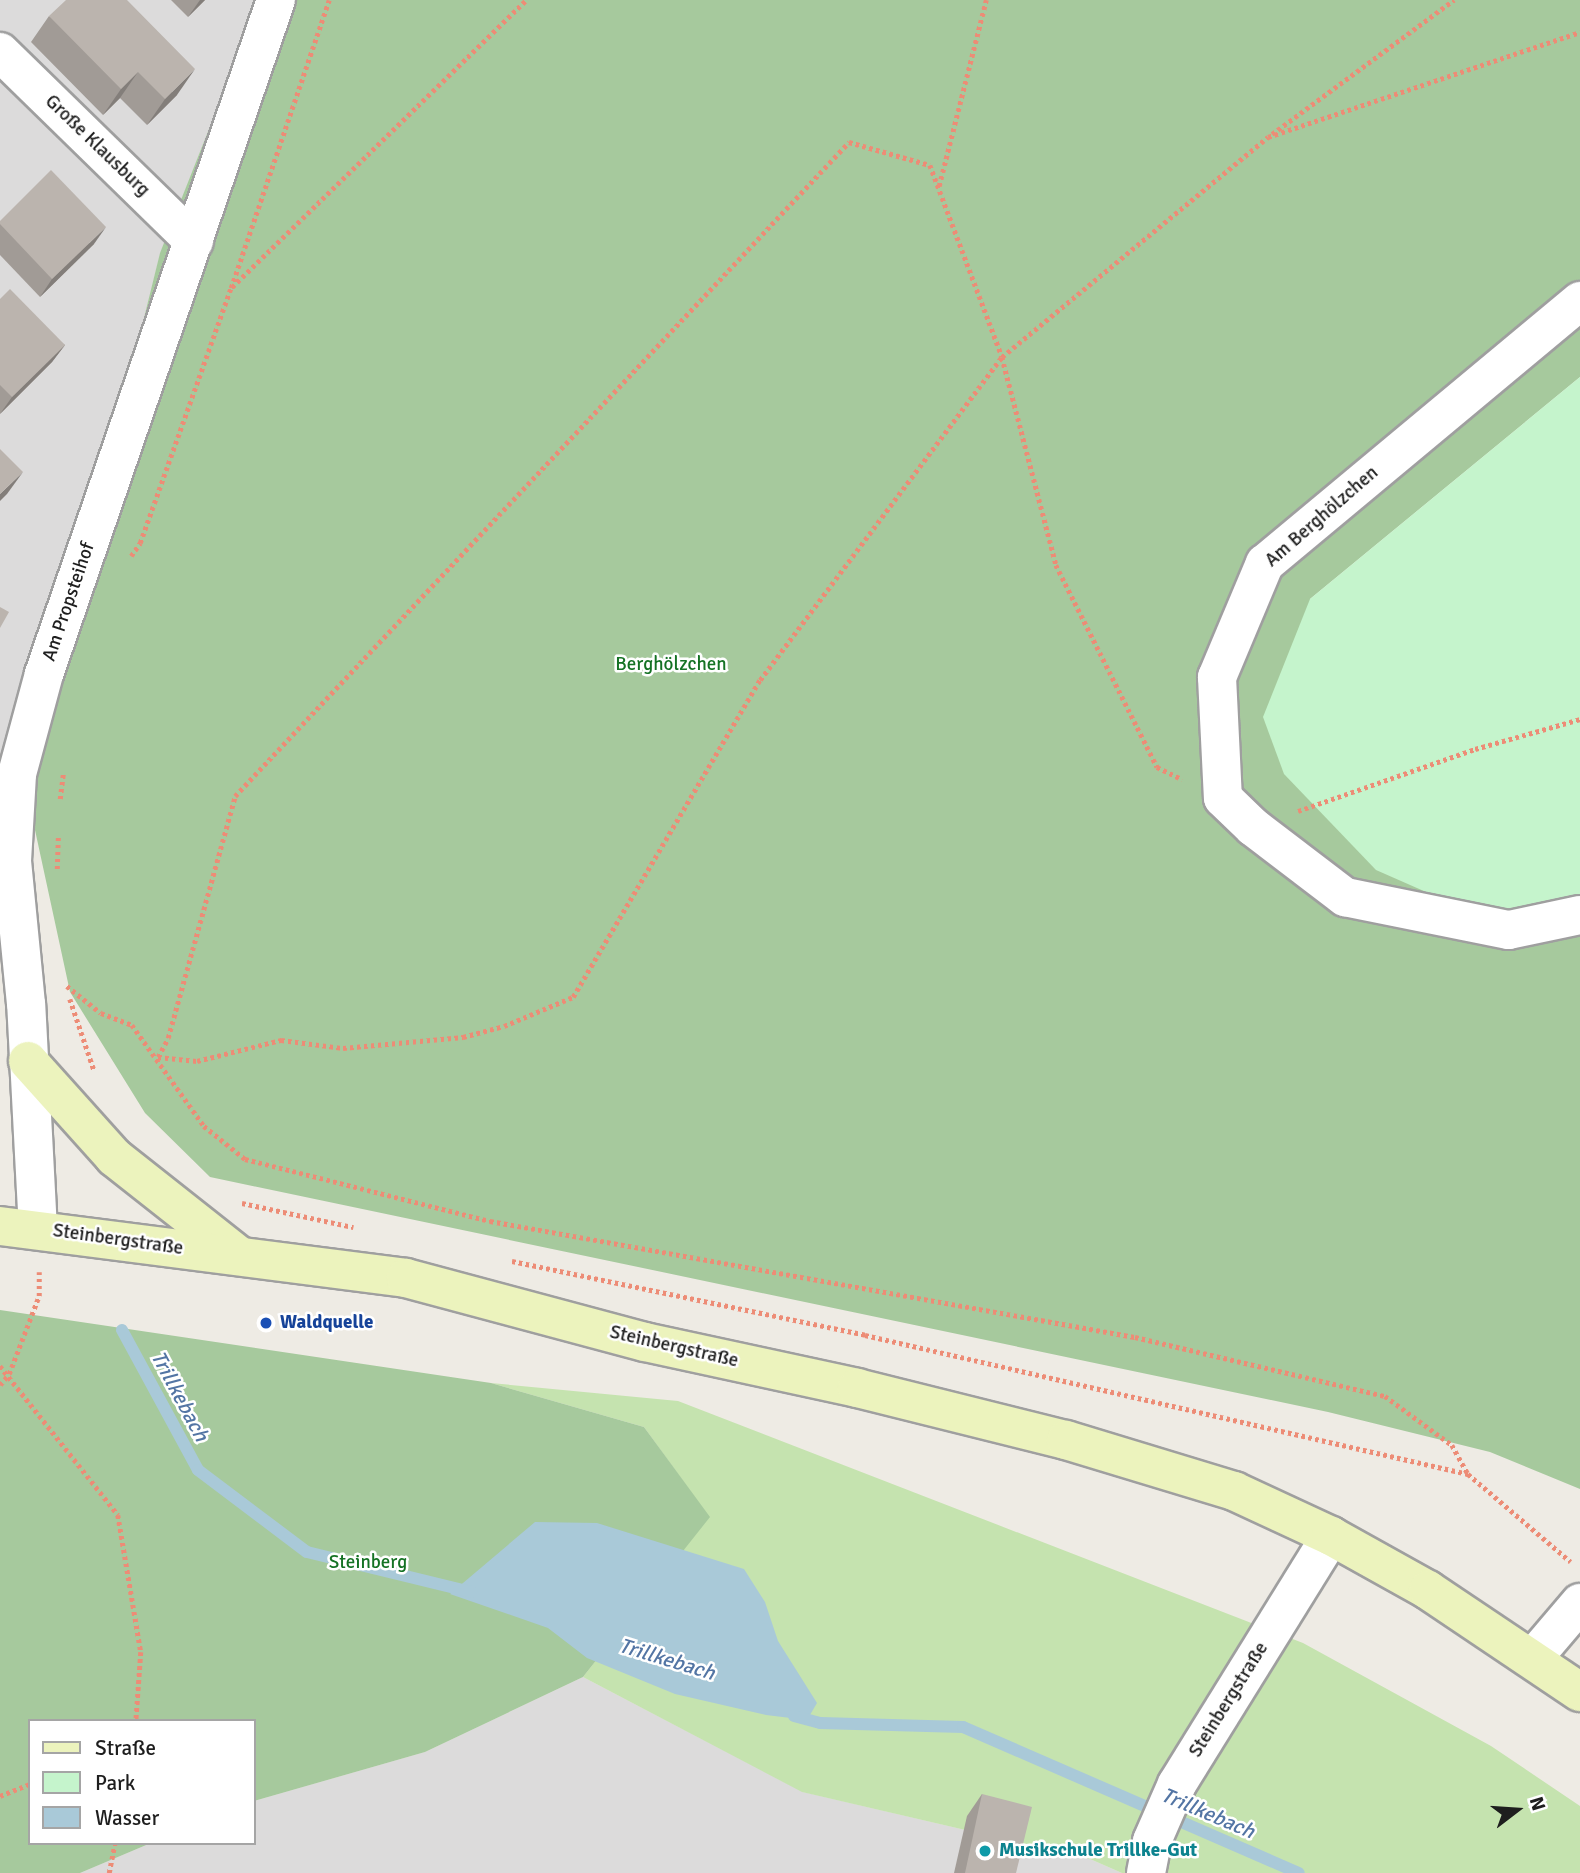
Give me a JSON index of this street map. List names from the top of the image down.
{
  "streets": {
    "main road": ["Steinbergstraße"],
    "street": ["Große Klausburg", "Am Berghölzchen", "Am Propsteihof"]
  },
  "crossings": [
    ["Große Klausburg", "Am Propsteihof"],
    ["Am Propsteihof", "Steinbergstraße"]
  ],
  "water": ["Trillkebach"],
  "parks": ["Berghölzchen", "Steinberg"],
  "places": ["Waldquelle", "Musikschule Trillke-Gut"],
  "legend": ["Straße", "Park", "Wasser"],
  "north": "right"
}
